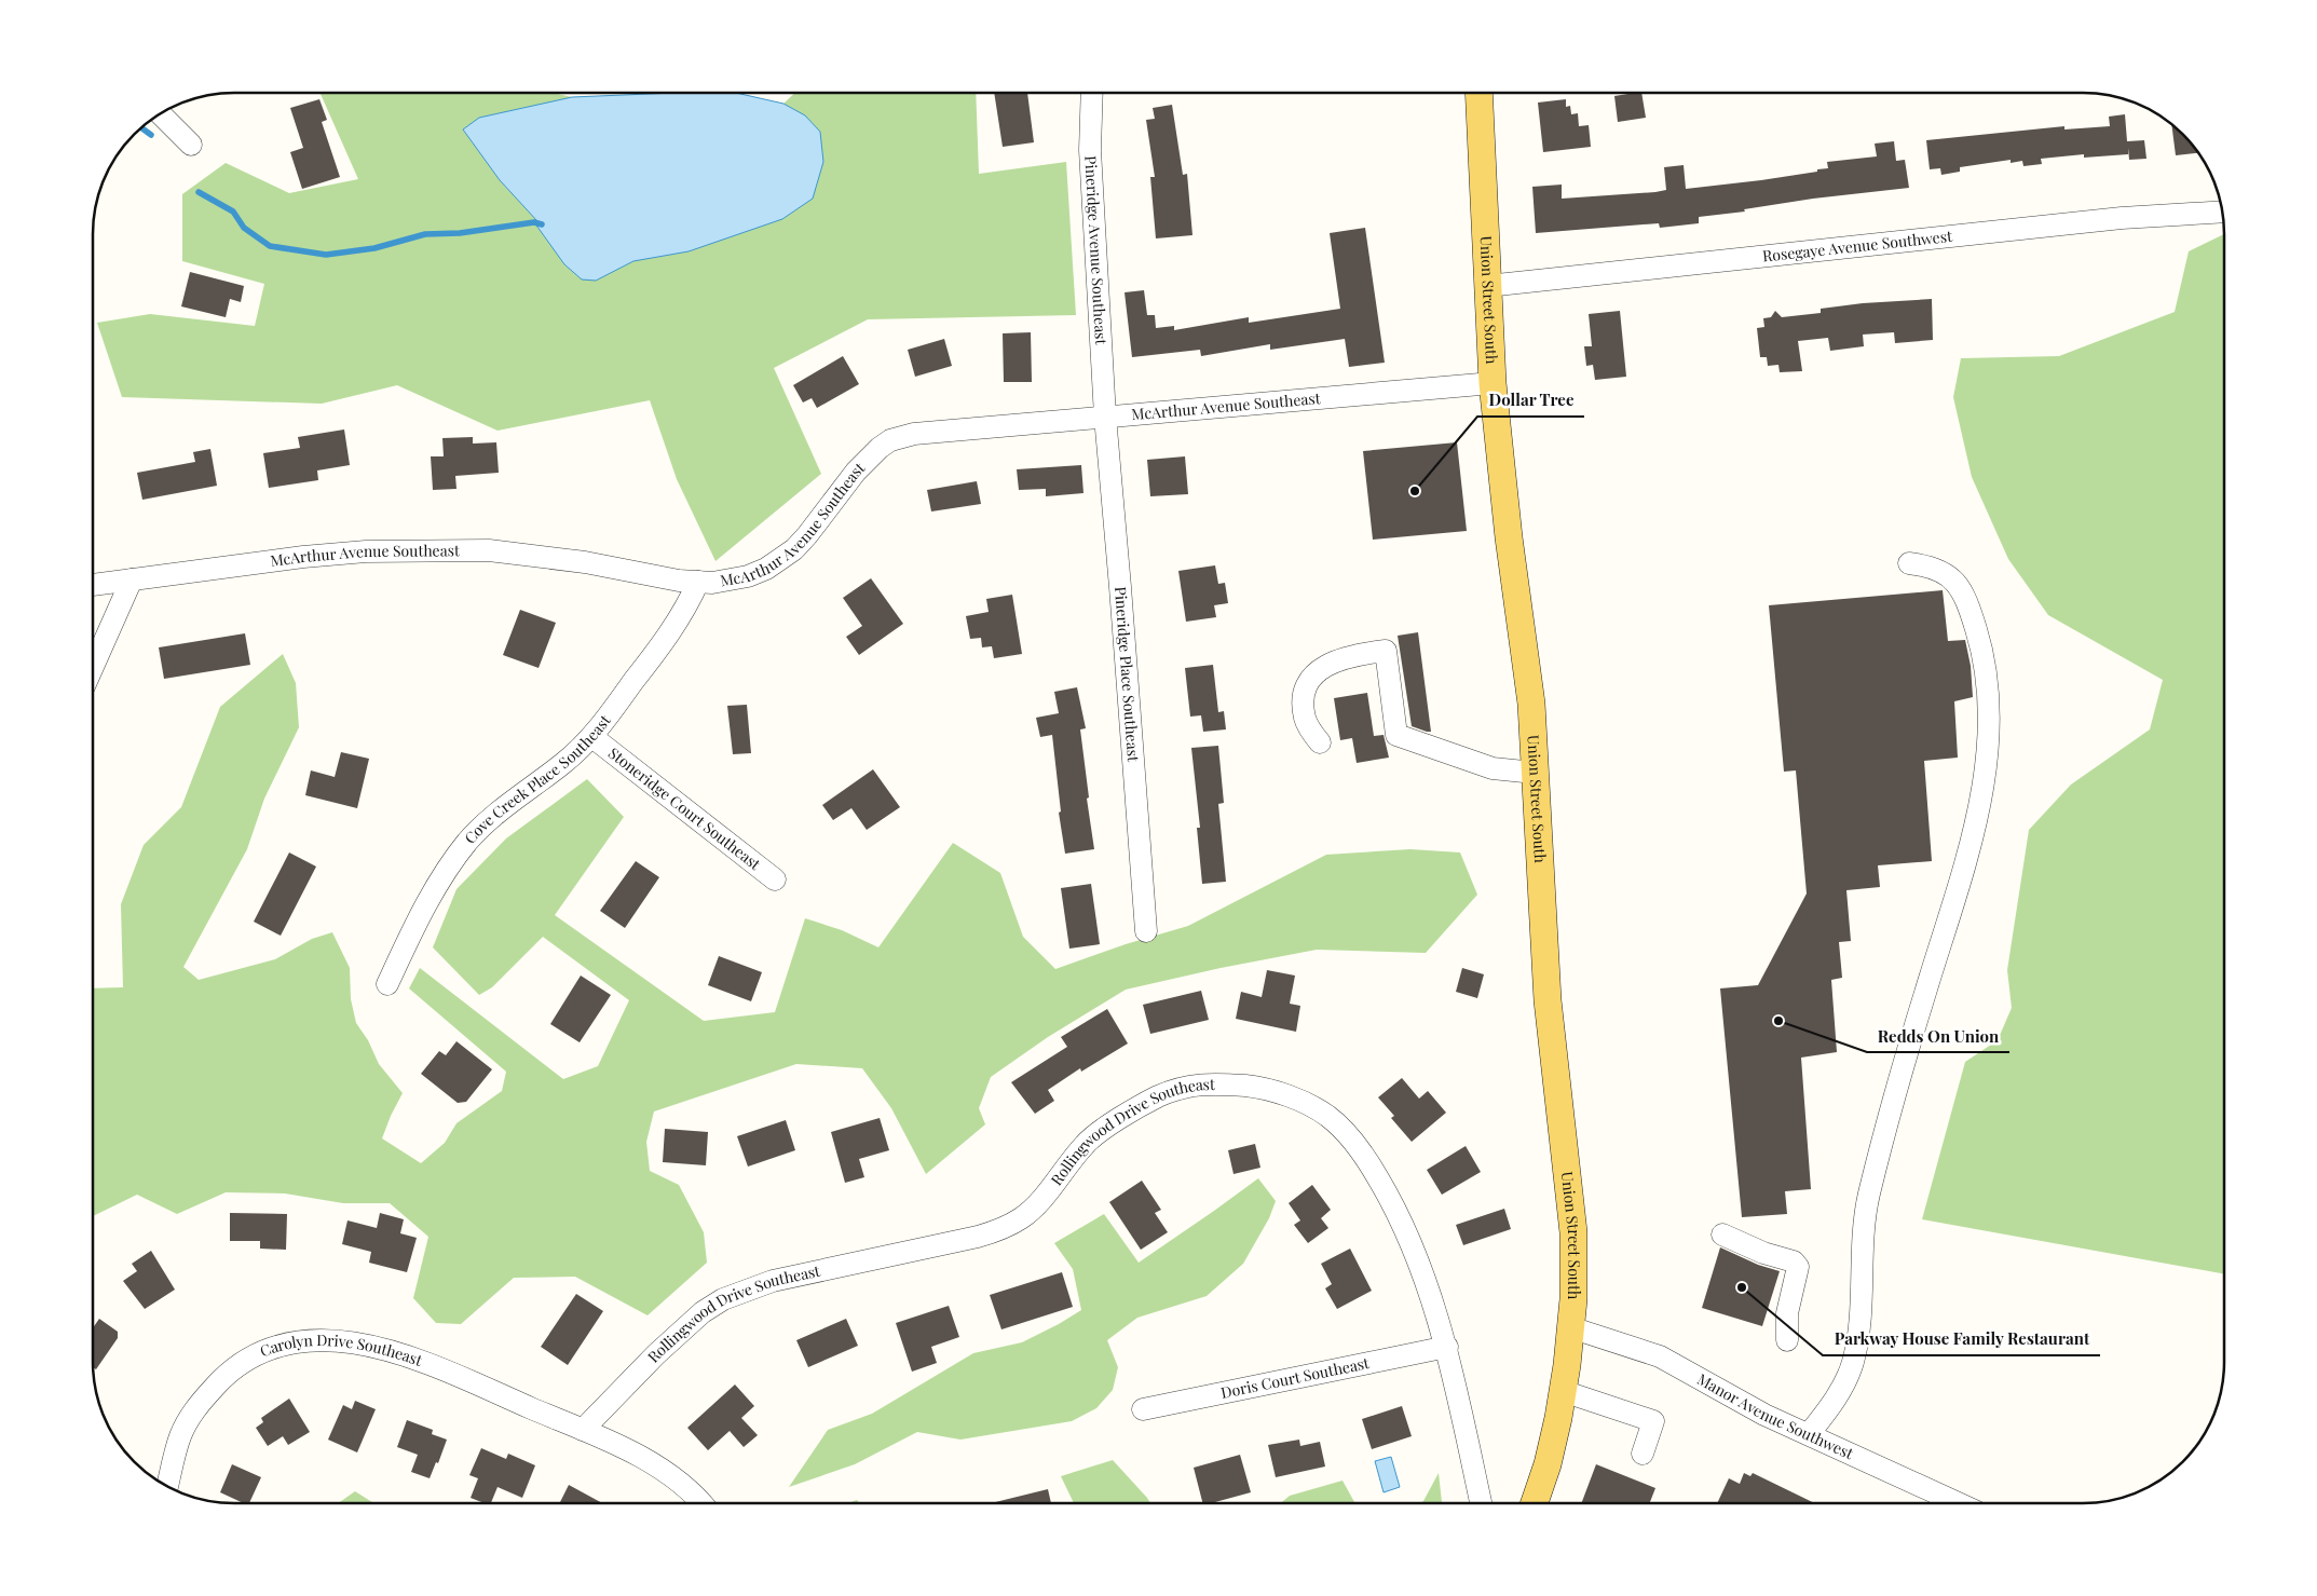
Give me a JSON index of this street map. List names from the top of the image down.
{
  "streets": {
    "main road": ["Union Street South"],
    "street": [
      "Rosegaye Avenue Southwest",
      "Pineridge Avenue Southeast",
      "McArthur Avenue Southeast",
      "Pineridge Place Southeast",
      "Cove Creek Place Southeast",
      "Stoneridge Court Southeast",
      "Rollingwood Drive Southeast",
      "Carolyn Drive Southeast",
      "Doris Court Southeast",
      "Manor Avenue Southwest"
    ]
  },
  "crossings": [
    ["Rosegaye Avenue Southwest", "Union Street South"],
    ["Pineridge Avenue Southeast", "McArthur Avenue Southeast"],
    ["Pineridge Avenue Southeast", "Pineridge Place Southeast"],
    ["Union Street South", "McArthur Avenue Southeast"],
    ["Union Street South", "Manor Avenue Southwest"],
    ["McArthur Avenue Southeast", "Pineridge Place Southeast"],
    ["McArthur Avenue Southeast", "Cove Creek Place Southeast"],
    ["Cove Creek Place Southeast", "Stoneridge Court Southeast"],
    ["Rollingwood Drive Southeast", "Carolyn Drive Southeast"],
    ["Rollingwood Drive Southeast", "Doris Court Southeast"]
  ],
  "places": ["Dollar Tree", "Redds On Union", "Parkway House Family Restaurant"]
}
